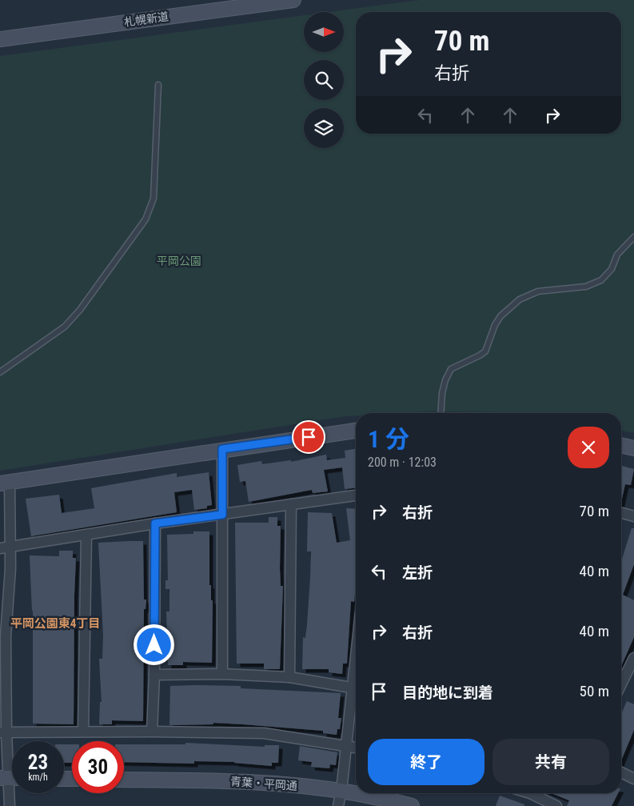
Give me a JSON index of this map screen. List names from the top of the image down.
{
  "streets": {
    "street": ["札幌新道", "青葉・平岡通"]
  },
  "districts": ["平岡公園東4丁目"],
  "parks": ["平岡公園"],
  "north": "right",
  "page": {
    "turn": ["70 m", "右折"],
    "heading": ["1 分", "200 m · 12:03"],
    "list": [
      {
        "name": "右折",
        "value": "70 m"
      },
      {
        "name": "左折",
        "value": "40 m"
      },
      {
        "name": "右折",
        "value": "40 m"
      },
      {
        "name": "目的地に到着",
        "value": "50 m"
      }
    ],
    "buttons": ["終了", "共有"],
    "speed": "23 km/h",
    "limit": "30"
  }
}
